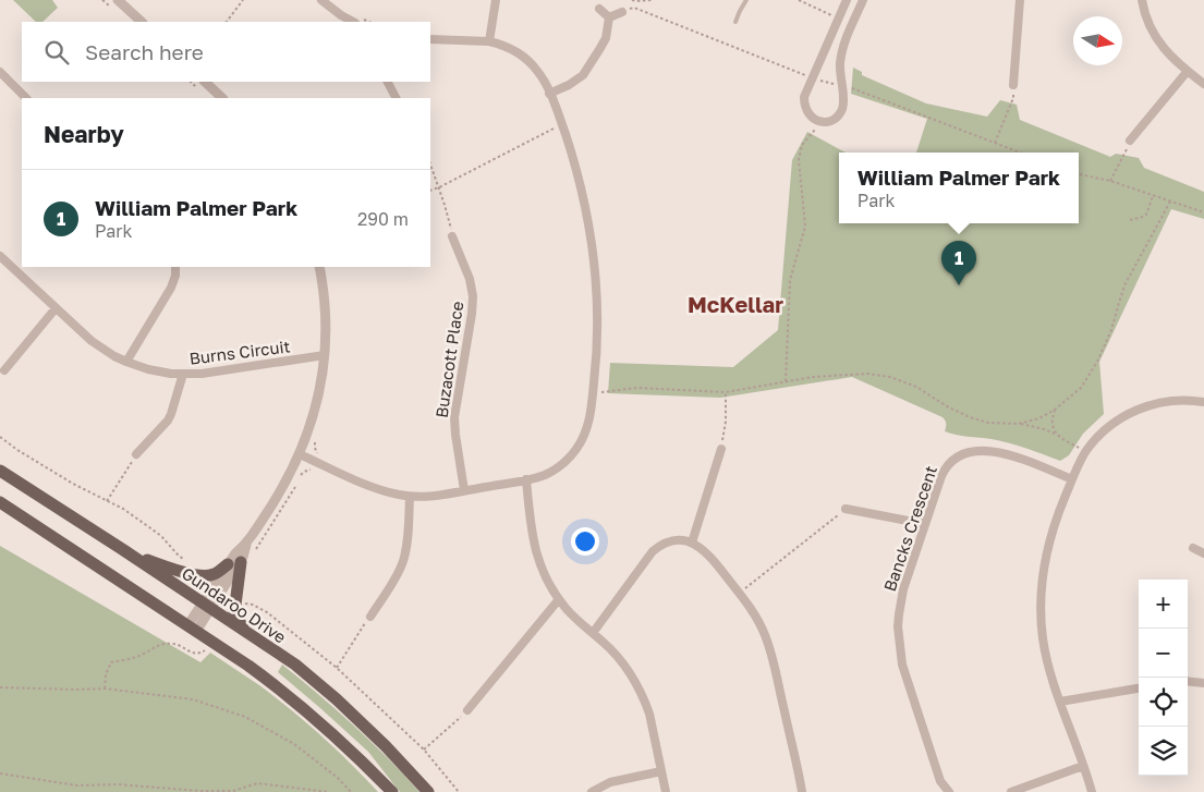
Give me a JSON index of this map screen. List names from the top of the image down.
{
  "streets": {
    "main road": ["Gundaroo Drive"],
    "street": ["Burns Circuit", "Buzacott Place", "Bancks Crescent"]
  },
  "districts": ["McKellar"],
  "north": "right",
  "page": {
    "search": "Search here",
    "heading": "Nearby",
    "popup": ["William Palmer Park", "Park"],
    "list": [
      {
        "mark": "1",
        "name": "William Palmer Park",
        "note": "Park",
        "value": "290 m"
      }
    ],
    "pins": "1",
    "map_buttons": ["+", "−"]
  }
}
